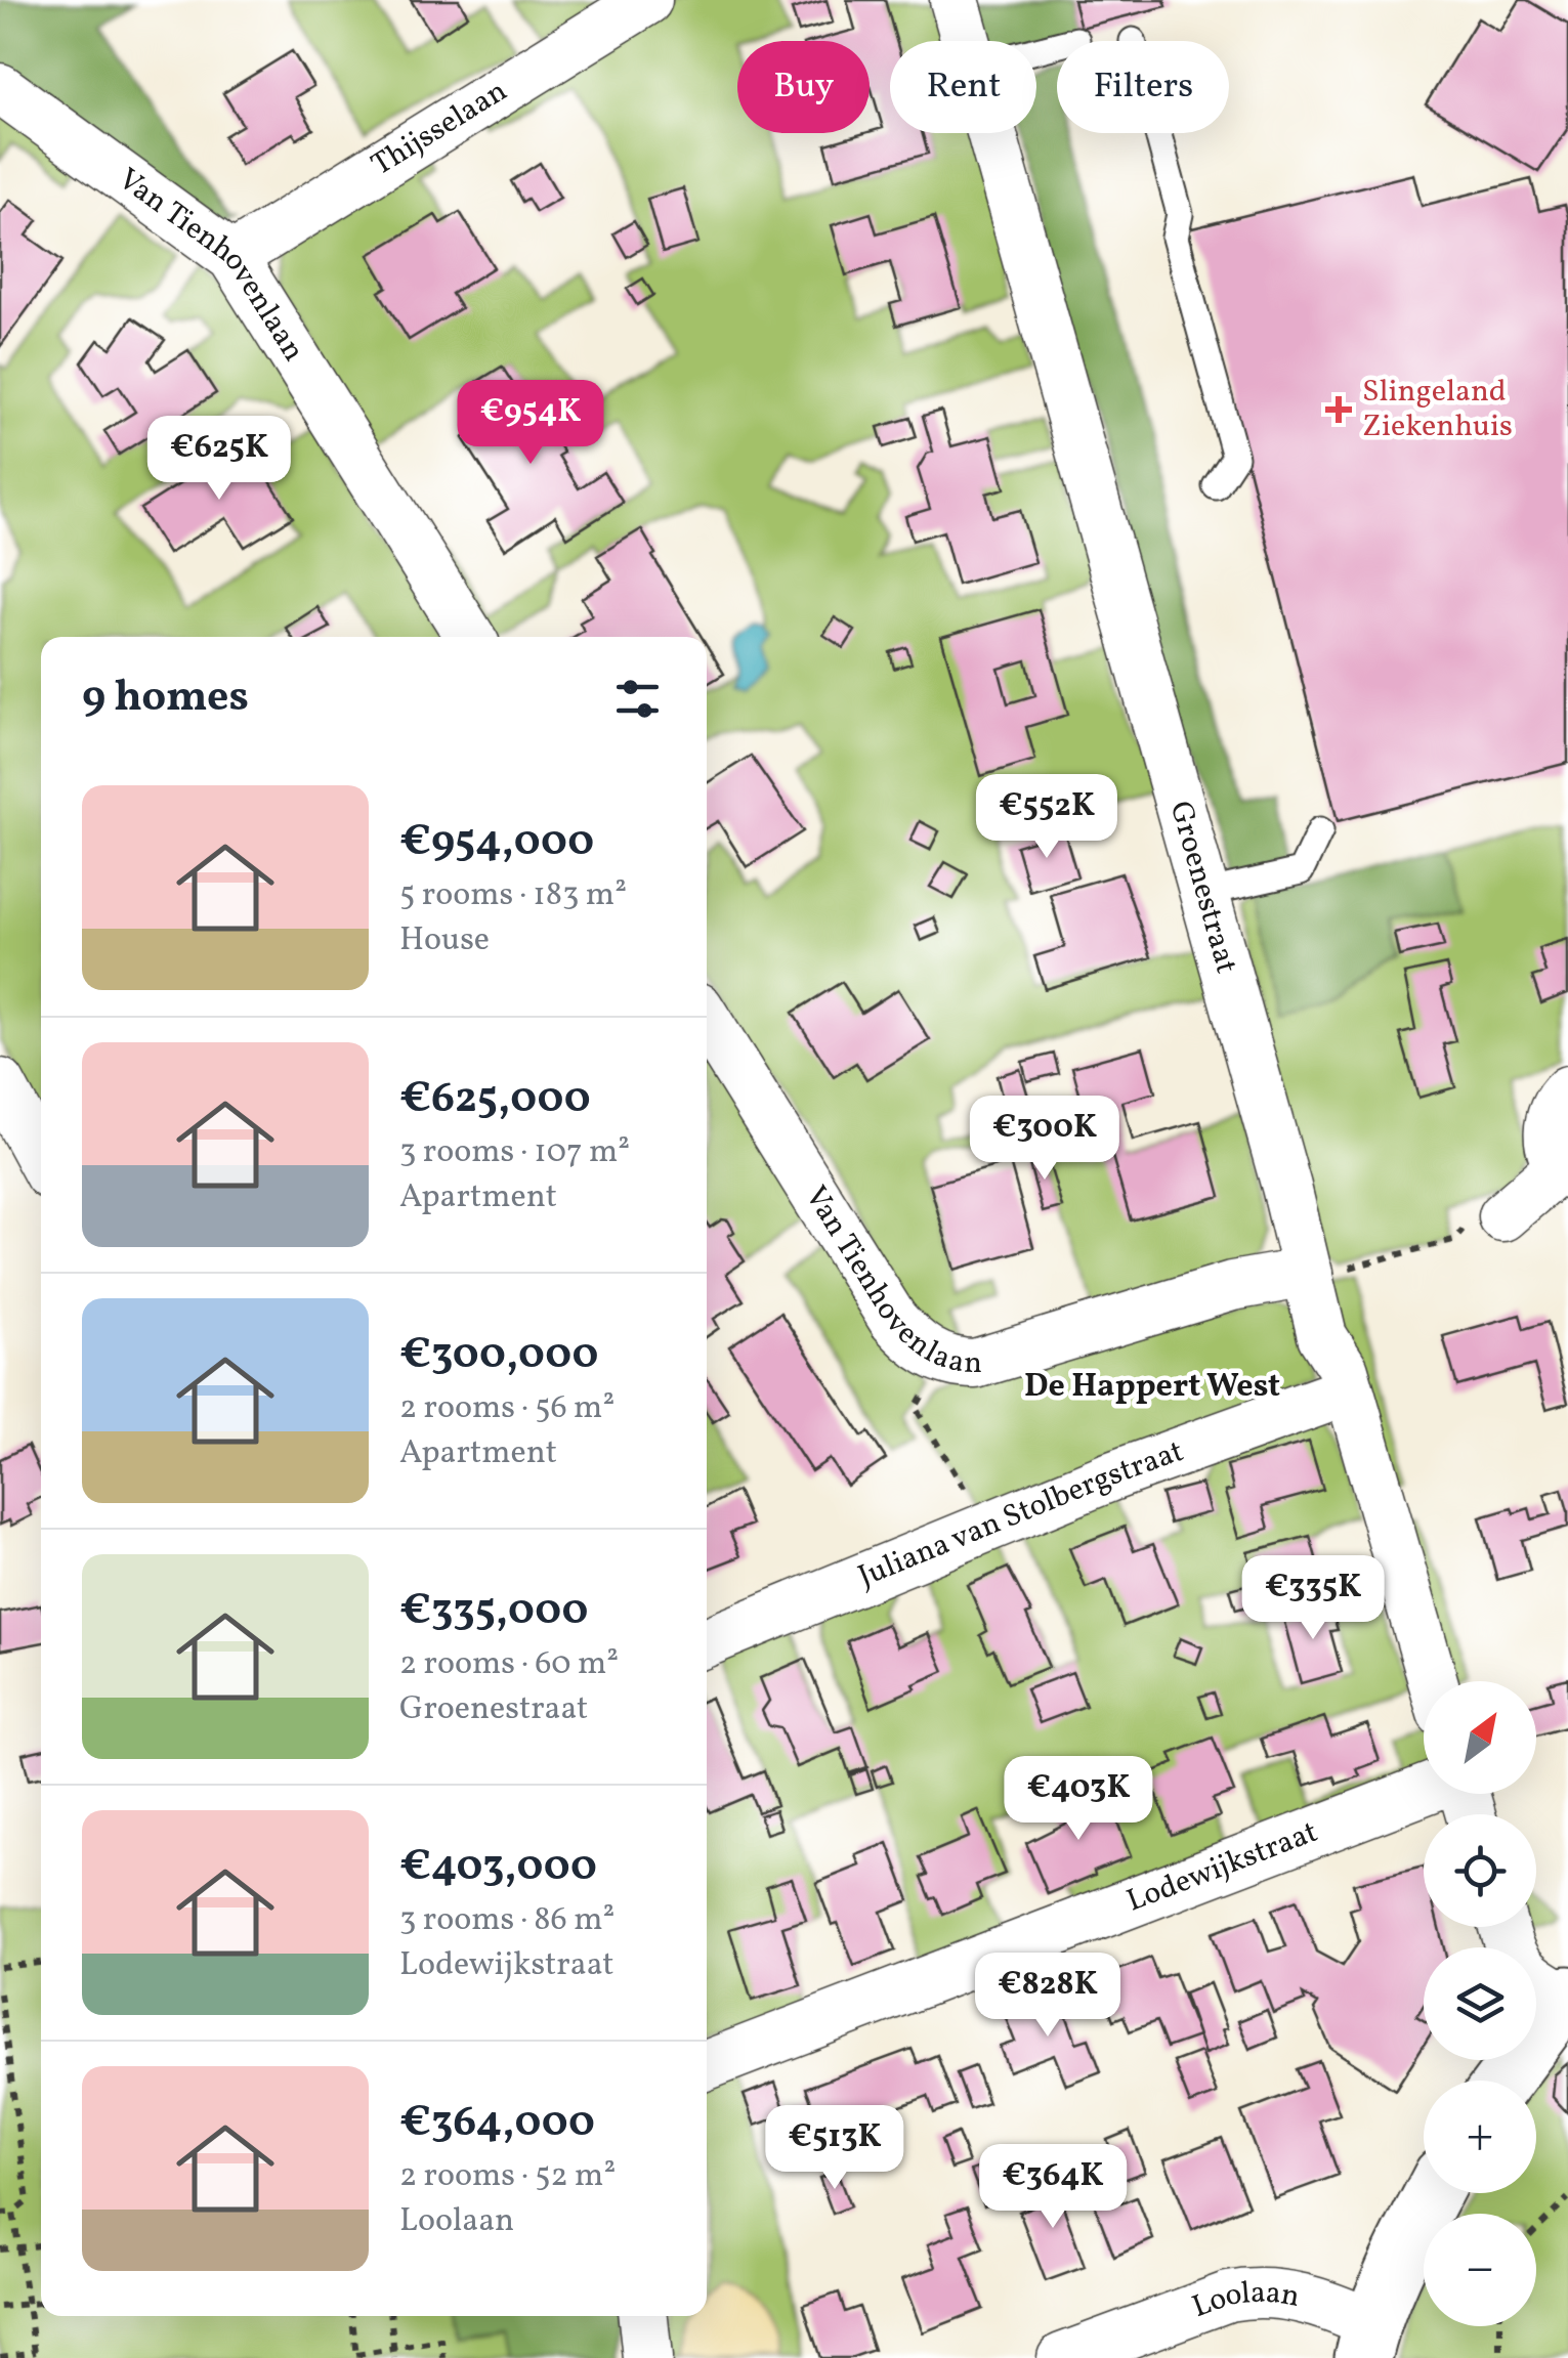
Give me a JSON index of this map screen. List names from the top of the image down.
{
  "streets": {
    "street": [
      "Thijsselaan",
      "Van Tienhovenlaan",
      "Groenestraat",
      "Juliana van Stolbergstraat",
      "Lodewijkstraat",
      "Loolaan"
    ]
  },
  "crossings": [
    ["Thijsselaan", "Van Tienhovenlaan"],
    ["Van Tienhovenlaan", "Groenestraat"],
    ["Groenestraat", "Juliana van Stolbergstraat"]
  ],
  "districts": ["De Happert West"],
  "places": {
    "health": ["Slingeland Ziekenhuis"]
  },
  "north": "top right",
  "page": {
    "chip": ["Buy", "Rent", "Filters"],
    "price": [
      "€954K",
      "€625K",
      "€552K",
      "€300K",
      "€335K",
      "€403K",
      "€828K",
      "€513K",
      "€364K"
    ],
    "heading": "9 homes",
    "list": [
      {
        "name": "€954,000",
        "note": "5 rooms · 183 m² · House"
      },
      {
        "name": "€625,000",
        "note": "3 rooms · 107 m² · Apartment"
      },
      {
        "name": "€300,000",
        "note": "2 rooms · 56 m² · Apartment"
      },
      {
        "name": "€335,000",
        "note": "2 rooms · 60 m² · Groenestraat"
      },
      {
        "name": "€403,000",
        "note": "3 rooms · 86 m² · Lodewijkstraat"
      },
      {
        "name": "€364,000",
        "note": "2 rooms · 52 m² · Loolaan"
      }
    ],
    "map_buttons": ["+", "−"]
  }
}
